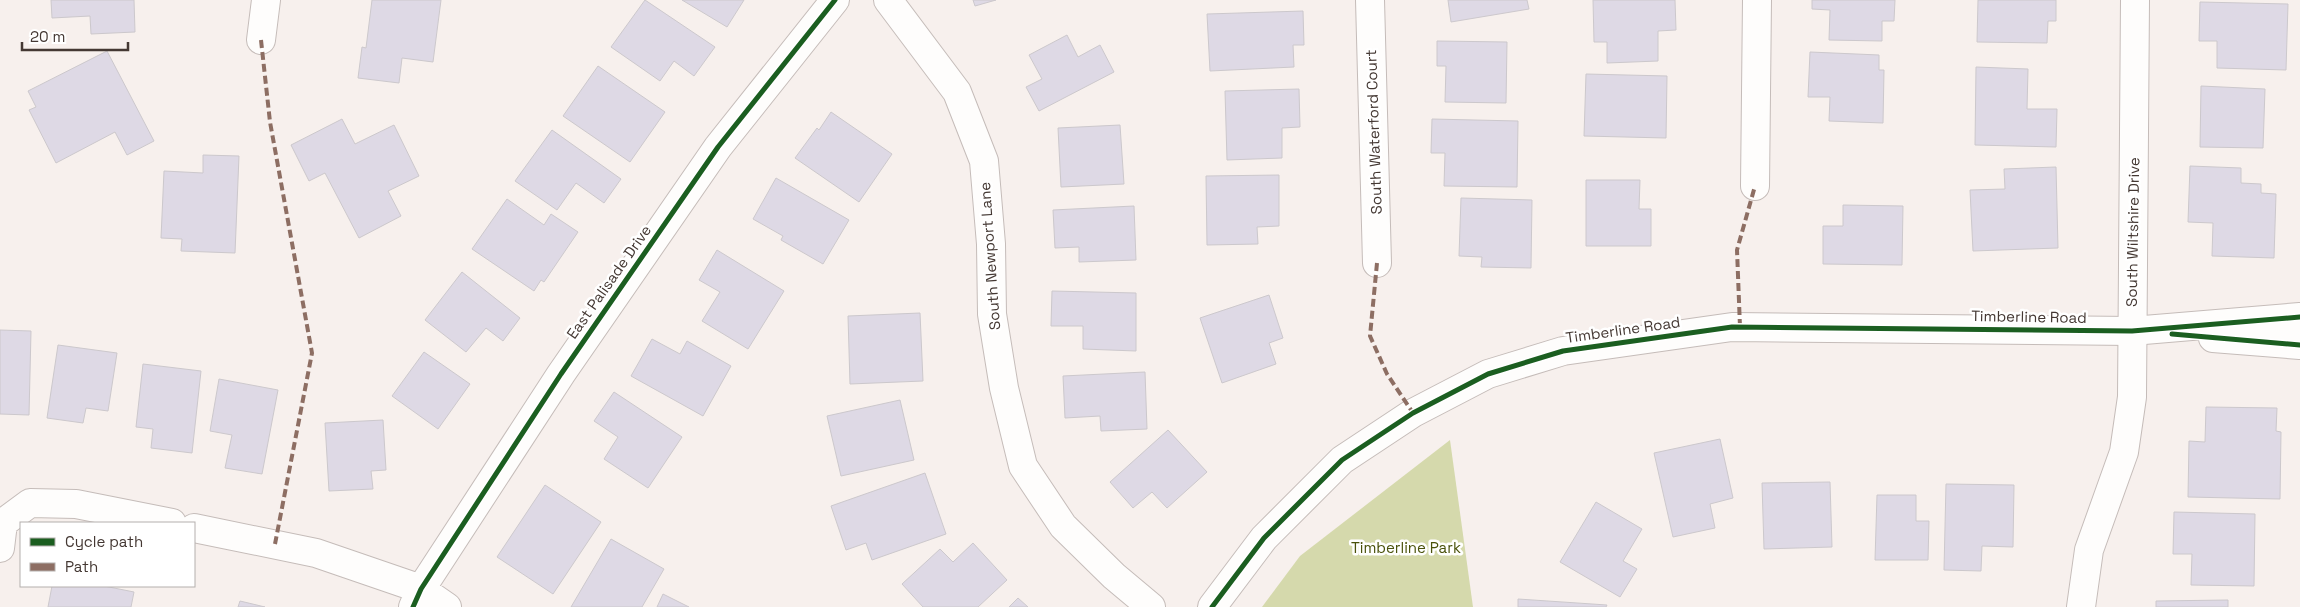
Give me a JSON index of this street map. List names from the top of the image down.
{
  "streets": {
    "street": [
      "South Waterford Court",
      "South Wiltshire Drive",
      "South Newport Lane",
      "East Palisade Drive",
      "Timberline Road"
    ]
  },
  "crossings": [
    ["South Wiltshire Drive", "Timberline Road"]
  ],
  "parks": ["Timberline Park"],
  "legend": ["Cycle path", "Path"],
  "scale_bar": "20 m"
}
